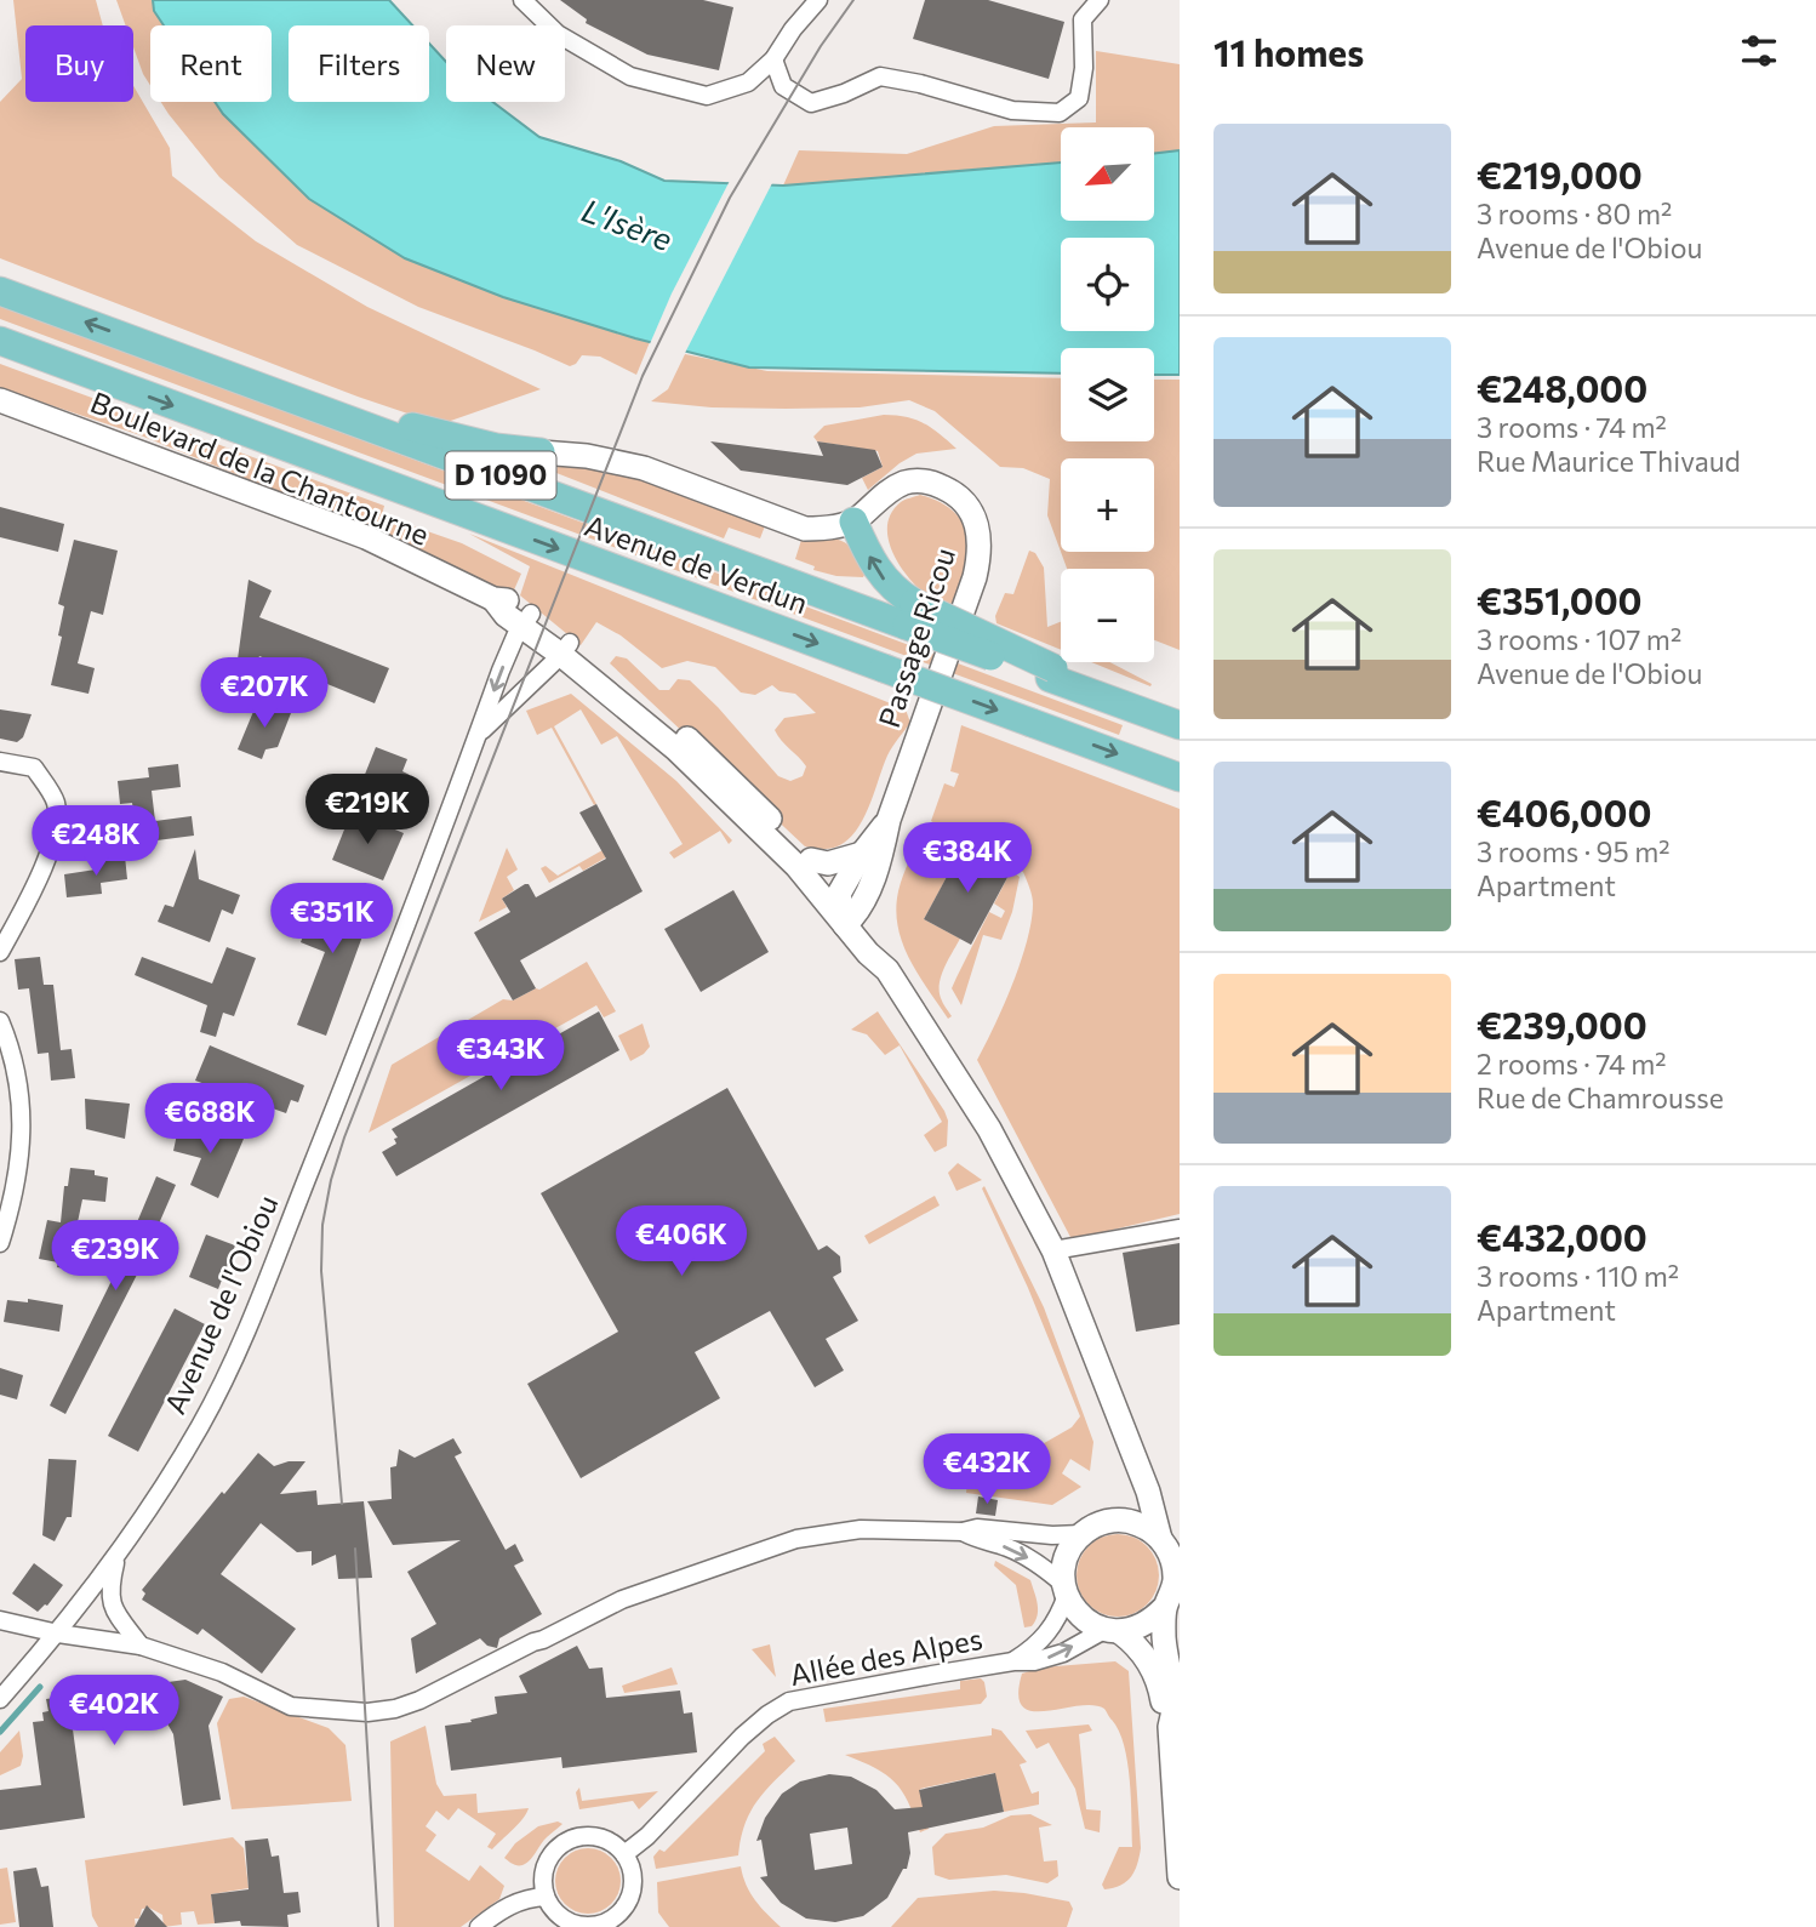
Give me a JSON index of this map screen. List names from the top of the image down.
{
  "streets": {
    "main road": ["D 1090", "Avenue de Verdun"],
    "street": [
      "Boulevard de la Chantourne",
      "Passage Ricou",
      "Avenue de l'Obiou",
      "Allée des Alpes"
    ]
  },
  "crossings": [
    ["Boulevard de la Chantourne", "Avenue de l'Obiou"],
    ["Boulevard de la Chantourne", "Allée des Alpes"]
  ],
  "water": ["L'Isère"],
  "north": "bottom left",
  "page": {
    "heading": "11 homes",
    "chip": [
      "Buy",
      "Rent",
      "Filters",
      "New"
    ],
    "list": [
      {
        "name": "€219,000",
        "note": "3 rooms · 80 m² · Avenue de l'Obiou"
      },
      {
        "name": "€248,000",
        "note": "3 rooms · 74 m² · Rue Maurice Thivaud"
      },
      {
        "name": "€351,000",
        "note": "3 rooms · 107 m² · Avenue de l'Obiou"
      },
      {
        "name": "€406,000",
        "note": "3 rooms · 95 m² · Apartment"
      },
      {
        "name": "€239,000",
        "note": "2 rooms · 74 m² · Rue de Chamrousse"
      },
      {
        "name": "€432,000",
        "note": "3 rooms · 110 m² · Apartment"
      }
    ],
    "map_buttons": ["+", "−"],
    "price": [
      "€207K",
      "€219K",
      "€248K",
      "€384K",
      "€351K",
      "€343K",
      "€688K",
      "€406K",
      "€239K",
      "€432K",
      "€402K"
    ]
  }
}
